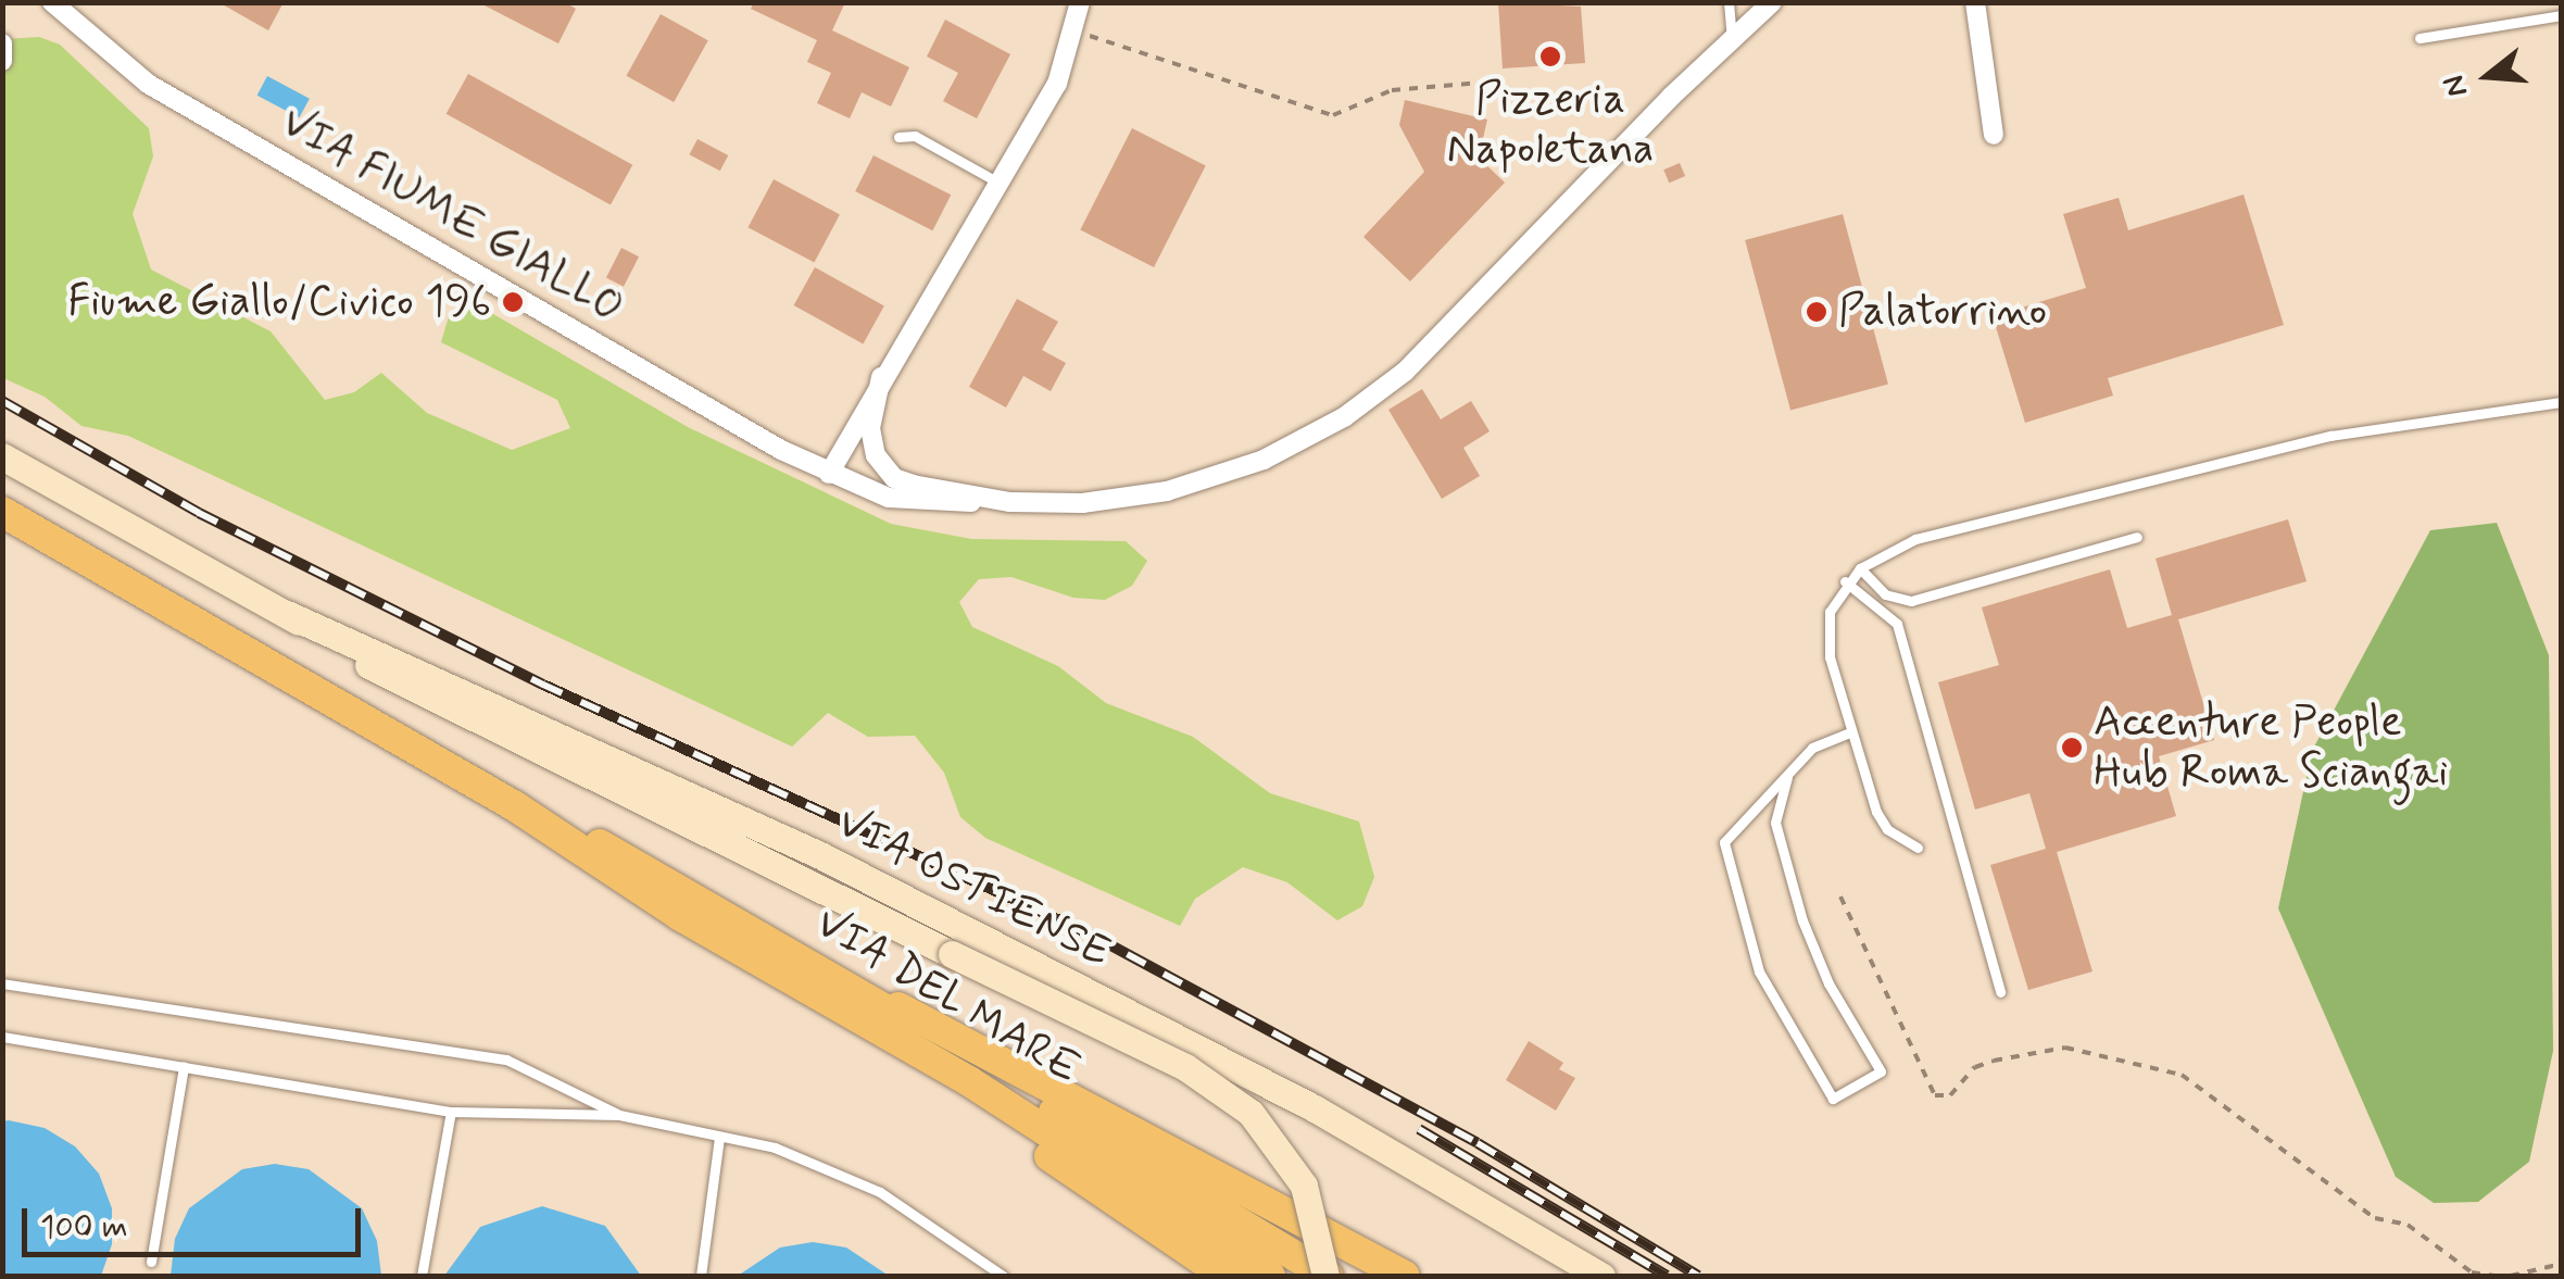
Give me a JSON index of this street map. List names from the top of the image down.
{
  "streets": {
    "main road": ["VIA OSTIENSE", "VIA DEL MARE"],
    "street": ["VIA FIUME GIALLO"]
  },
  "crossings": [
    ["VIA OSTIENSE", "VIA DEL MARE"]
  ],
  "places": [
    "Pizzeria Napoletana",
    "Fiume Giallo/Civico 196",
    "Palatorrino",
    "Accenture People Hub Roma Sciangai"
  ],
  "scale_bar": "100 m",
  "north": "left"
}
